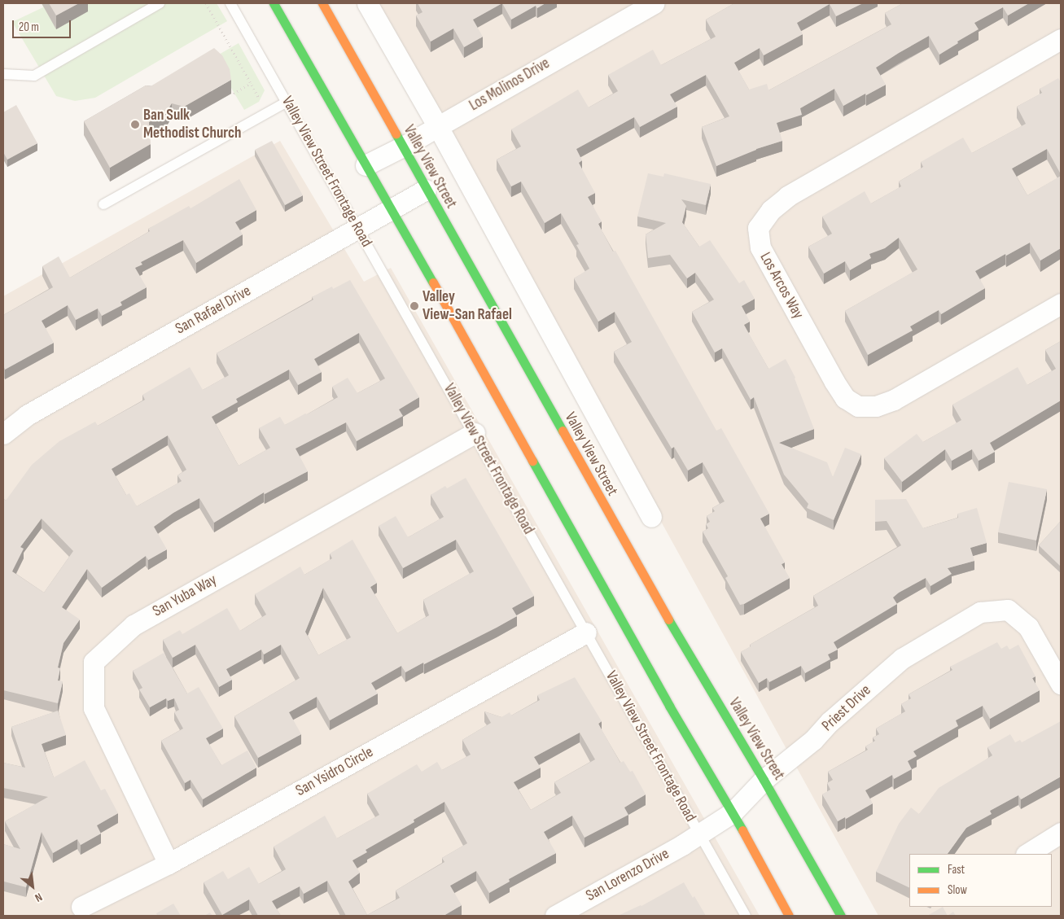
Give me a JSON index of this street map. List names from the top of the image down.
{
  "streets": {
    "main road": ["Valley View Street"],
    "street": [
      "Los Molinos Drive",
      "Los Arcos Way",
      "San Rafael Drive",
      "San Yuba Way",
      "Priest Drive",
      "San Ysidro Circle",
      "San Lorenzo Drive"
    ],
    "lane": ["Valley View Street Frontage Road"]
  },
  "crossings": [
    ["Los Molinos Drive", "Valley View Street"],
    ["Valley View Street", "San Rafael Drive"],
    ["Valley View Street", "Priest Drive"],
    ["Valley View Street Frontage Road", "San Rafael Drive"],
    ["Valley View Street Frontage Road", "San Yuba Way"],
    ["Valley View Street Frontage Road", "Priest Drive"],
    ["Valley View Street Frontage Road", "San Ysidro Circle"],
    ["Valley View Street Frontage Road", "San Lorenzo Drive"],
    ["San Yuba Way", "San Ysidro Circle"],
    ["Priest Drive", "San Lorenzo Drive"]
  ],
  "places": ["Ban Sulk Methodist Church", "Valley View-San Rafael"],
  "legend": ["Fast", "Slow"],
  "scale_bar": "20 m",
  "north": "bottom right"
}
